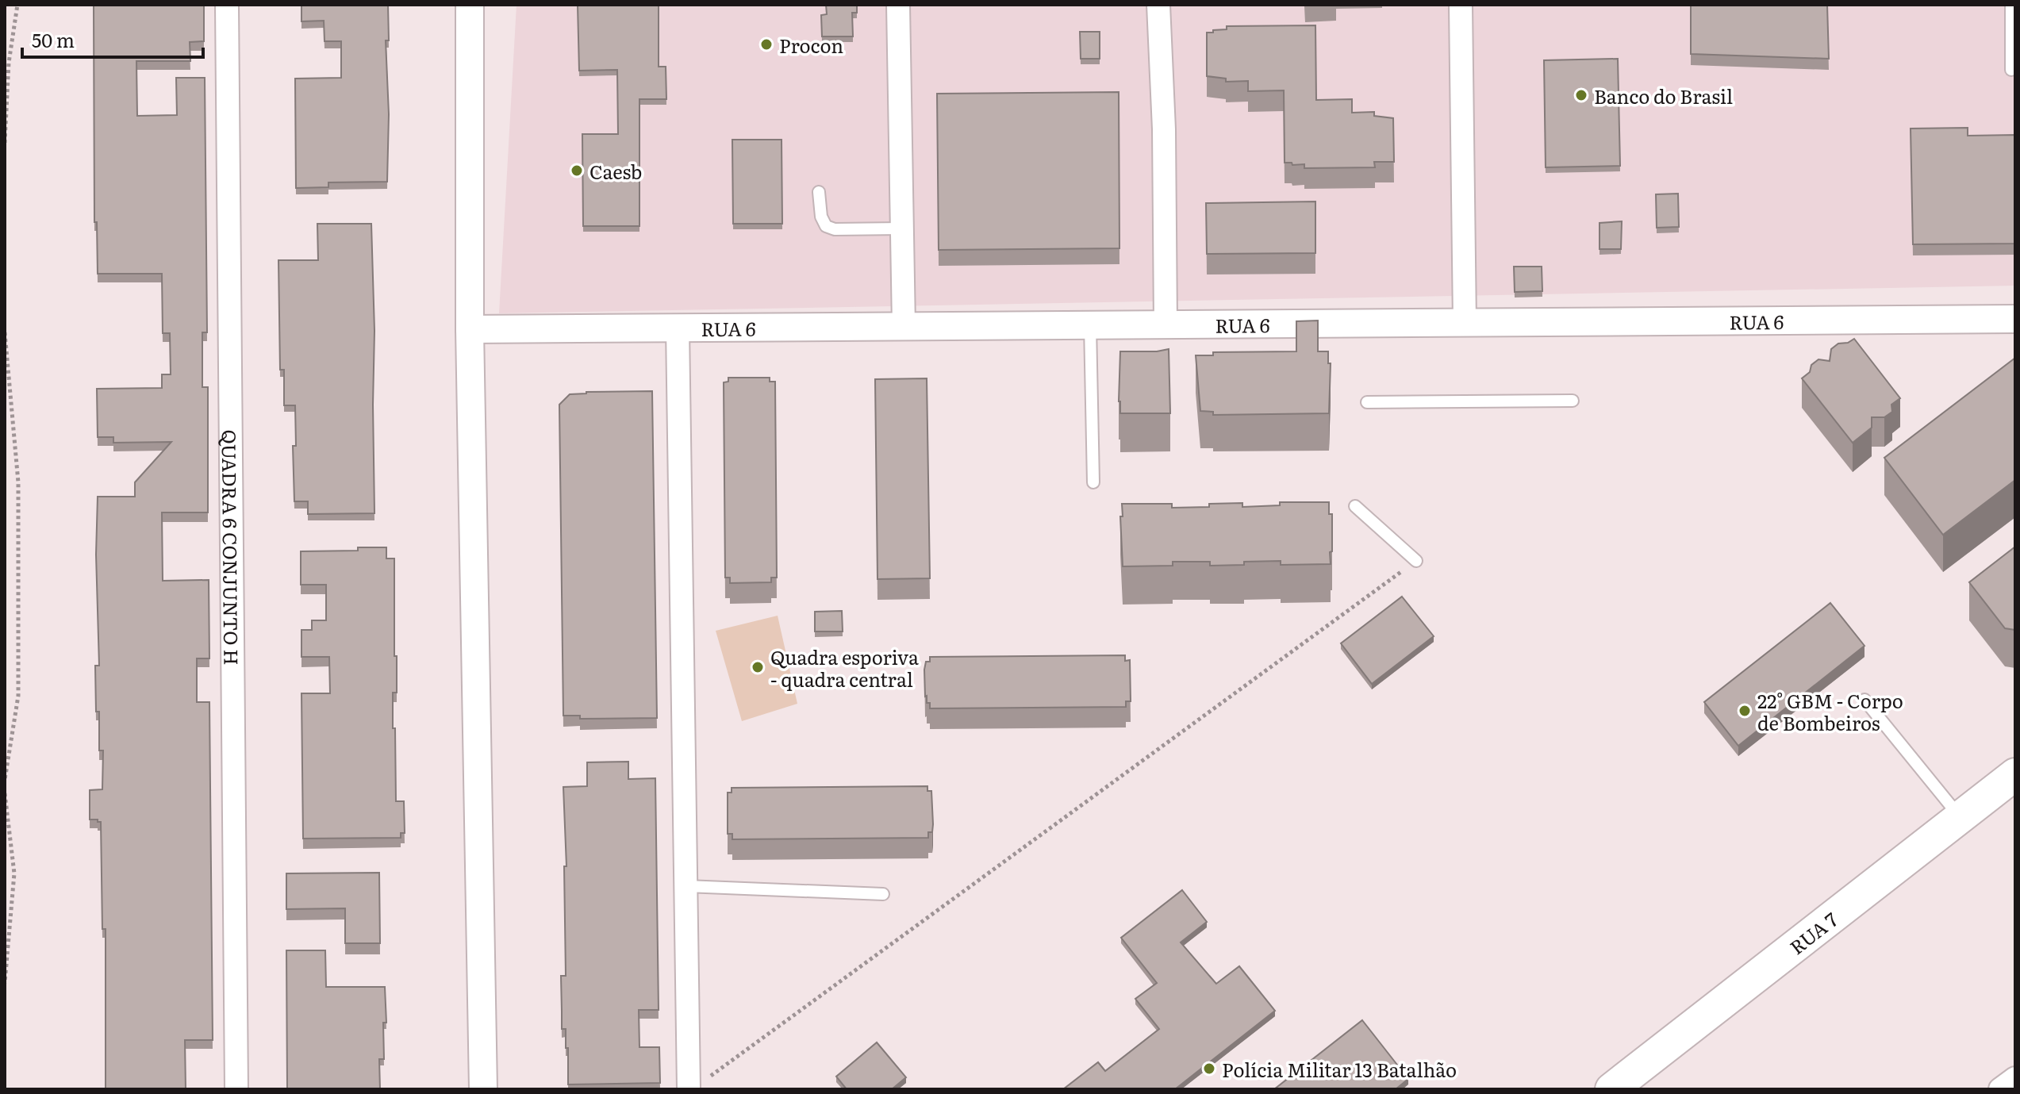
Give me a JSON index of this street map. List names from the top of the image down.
{
  "streets": {
    "main road": ["RUA 7"],
    "street": ["RUA 6", "QUADRA 6 CONJUNTO H"]
  },
  "places": [
    "Procon",
    "Banco do Brasil",
    "Caesb",
    "Quadra esporiva - quadra central",
    "22° GBM - Corpo de Bombeiros",
    "Polícia Militar 13 Batalhão"
  ],
  "scale_bar": "50 m"
}
